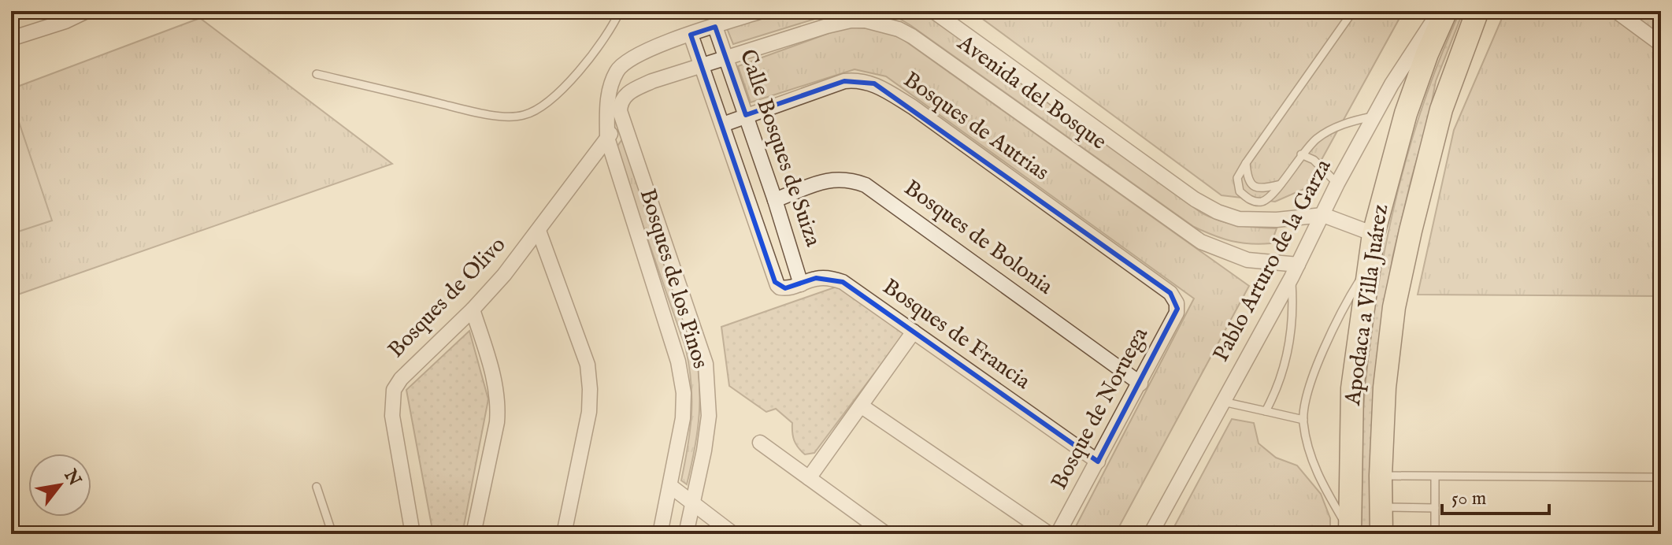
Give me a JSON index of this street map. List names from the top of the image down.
{
  "streets": {
    "main road": ["Apodaca a Villa Juárez"],
    "street": [
      "Avenida del Bosque",
      "Bosques de Autrias",
      "Calle Bosques de Suiza",
      "Bosques de Bolonia",
      "Pablo Arturo de la Garza",
      "Bosques de los Pinos",
      "Bosques de Olivo",
      "Bosques de Francia",
      "Bosque de Noruega"
    ]
  },
  "crossings": [
    ["Avenida del Bosque", "Calle Bosques de Suiza"],
    ["Avenida del Bosque", "Pablo Arturo de la Garza"],
    ["Avenida del Bosque", "Bosques de los Pinos"],
    ["Bosques de Autrias", "Calle Bosques de Suiza"],
    ["Bosques de Autrias", "Bosque de Noruega"],
    ["Calle Bosques de Suiza", "Bosques de Bolonia"],
    ["Calle Bosques de Suiza", "Bosques de los Pinos"],
    ["Calle Bosques de Suiza", "Bosques de Francia"],
    ["Bosques de Bolonia", "Bosque de Noruega"],
    ["Bosques de los Pinos", "Bosques de Olivo"],
    ["Bosques de Francia", "Bosque de Noruega"]
  ],
  "scale_bar": "50 m",
  "north": "top right"
}
